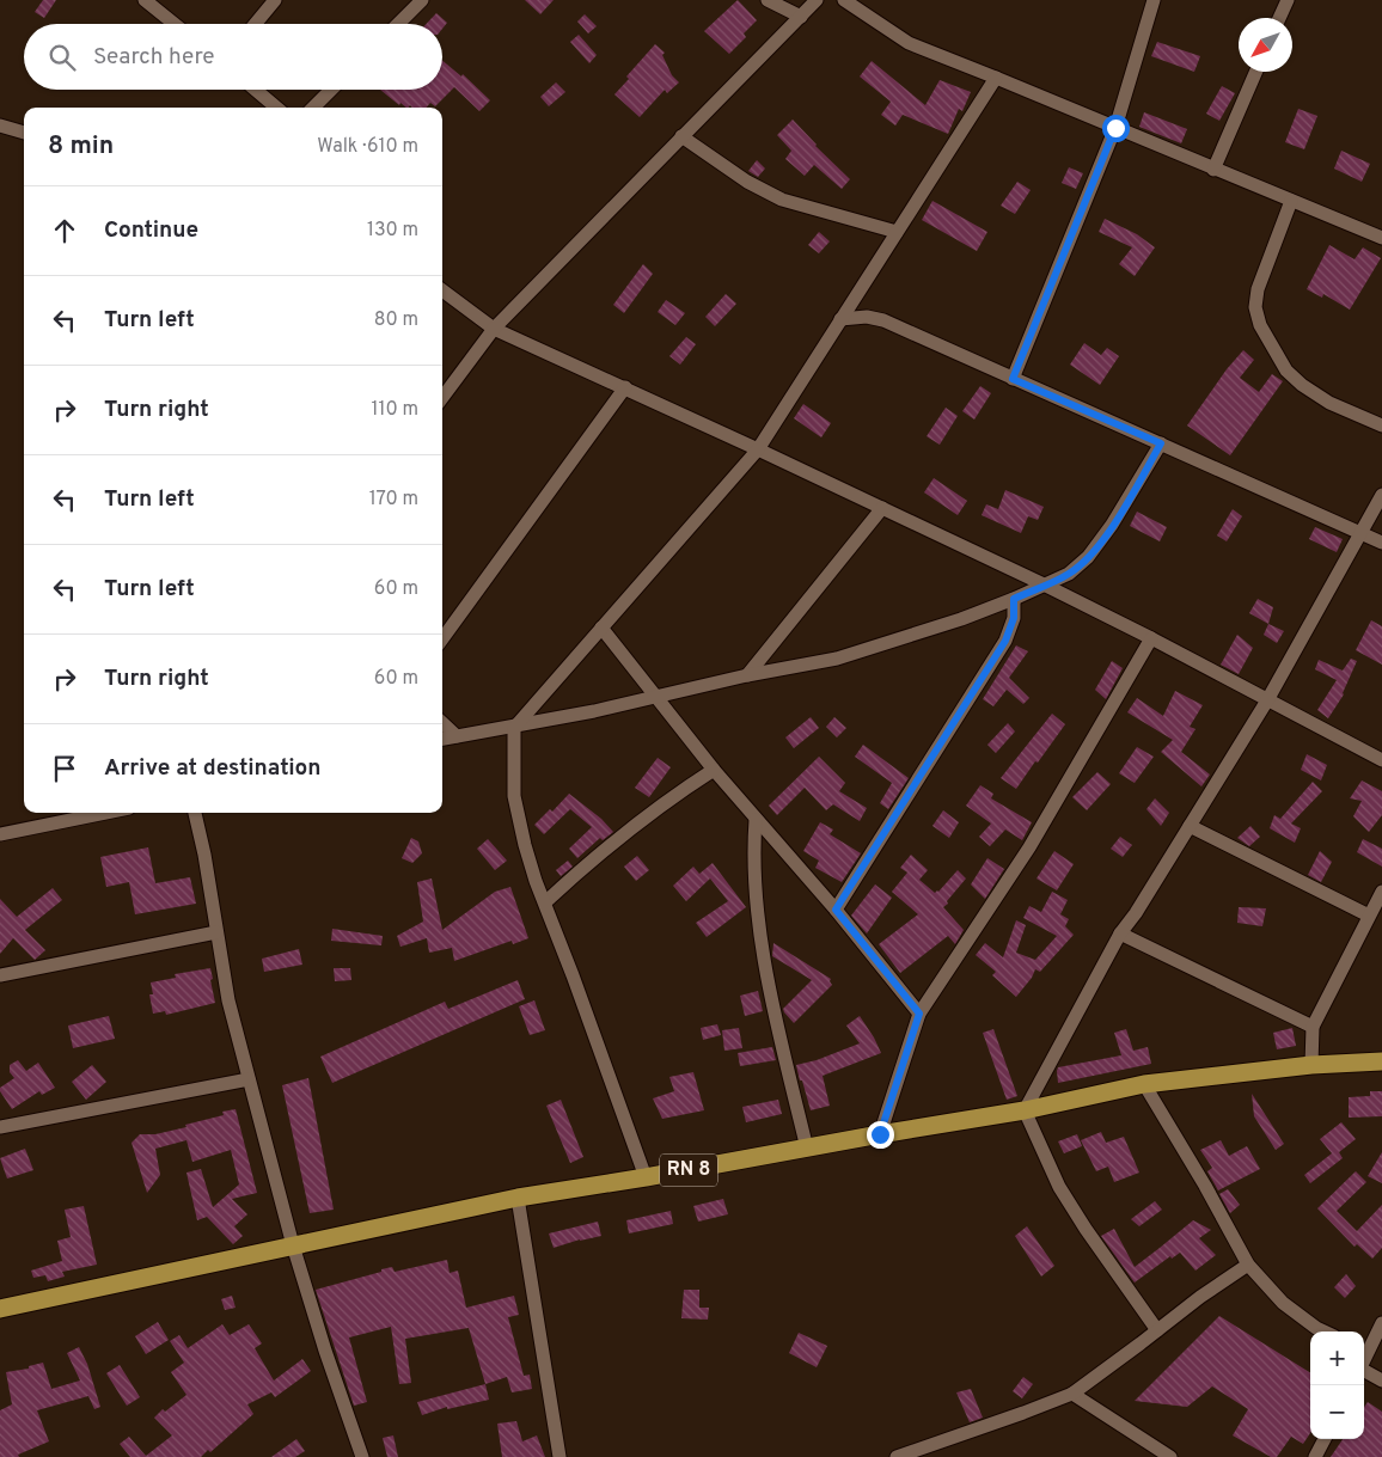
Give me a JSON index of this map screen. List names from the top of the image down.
{
  "streets": {
    "main road": ["RN 8"]
  },
  "north": "bottom left",
  "page": {
    "search": "Search here",
    "heading": ["8 min", "Walk · 610 m"],
    "list": [
      ["Continue", "130 m"],
      ["Turn left", "80 m"],
      ["Turn right", "110 m"],
      ["Turn left", "170 m"],
      ["Turn left", "60 m"],
      ["Turn right", "60 m"],
      "Arrive at destination"
    ],
    "map_buttons": ["+", "−"]
  }
}
